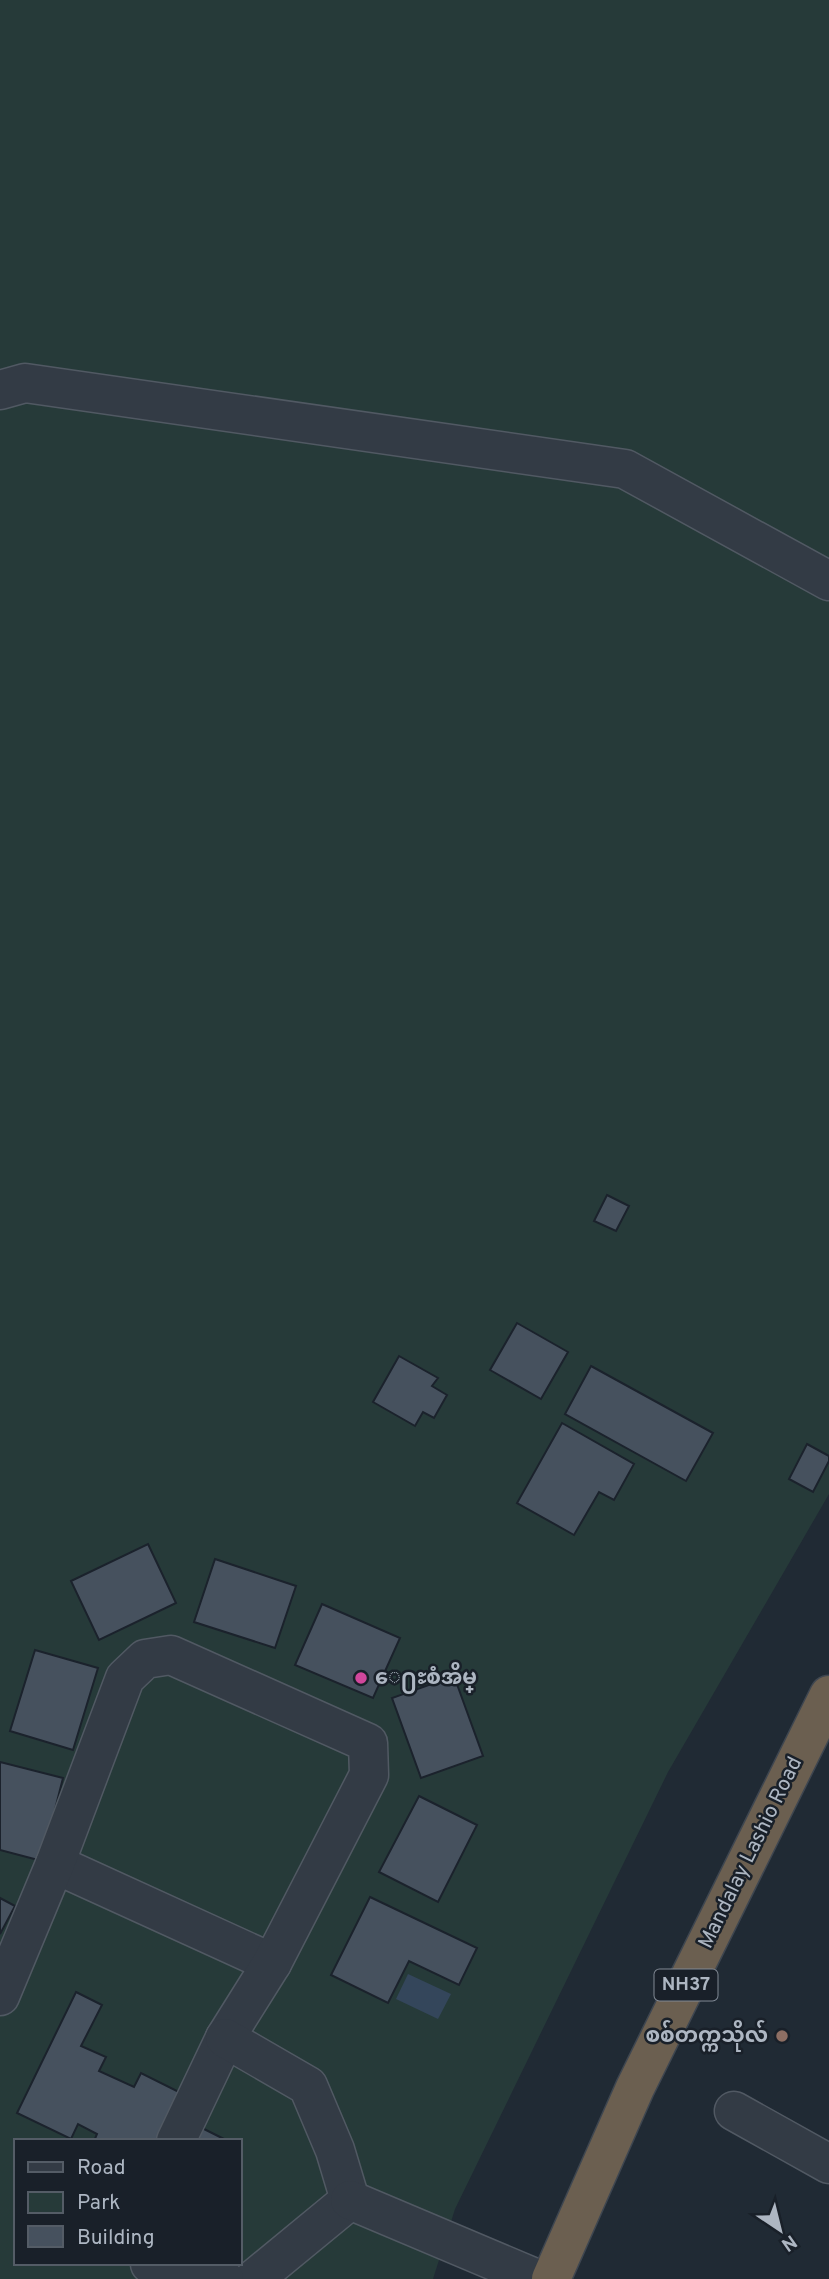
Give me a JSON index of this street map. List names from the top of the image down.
{
  "streets": {
    "highway": ["Mandalay Lashio Road", "NH37"]
  },
  "places": ["ေ႐ႊစံအိမ္", "စစ်‌တက္ကသိုလ်"],
  "legend": ["Road", "Park", "Building"],
  "north": "bottom right"
}
